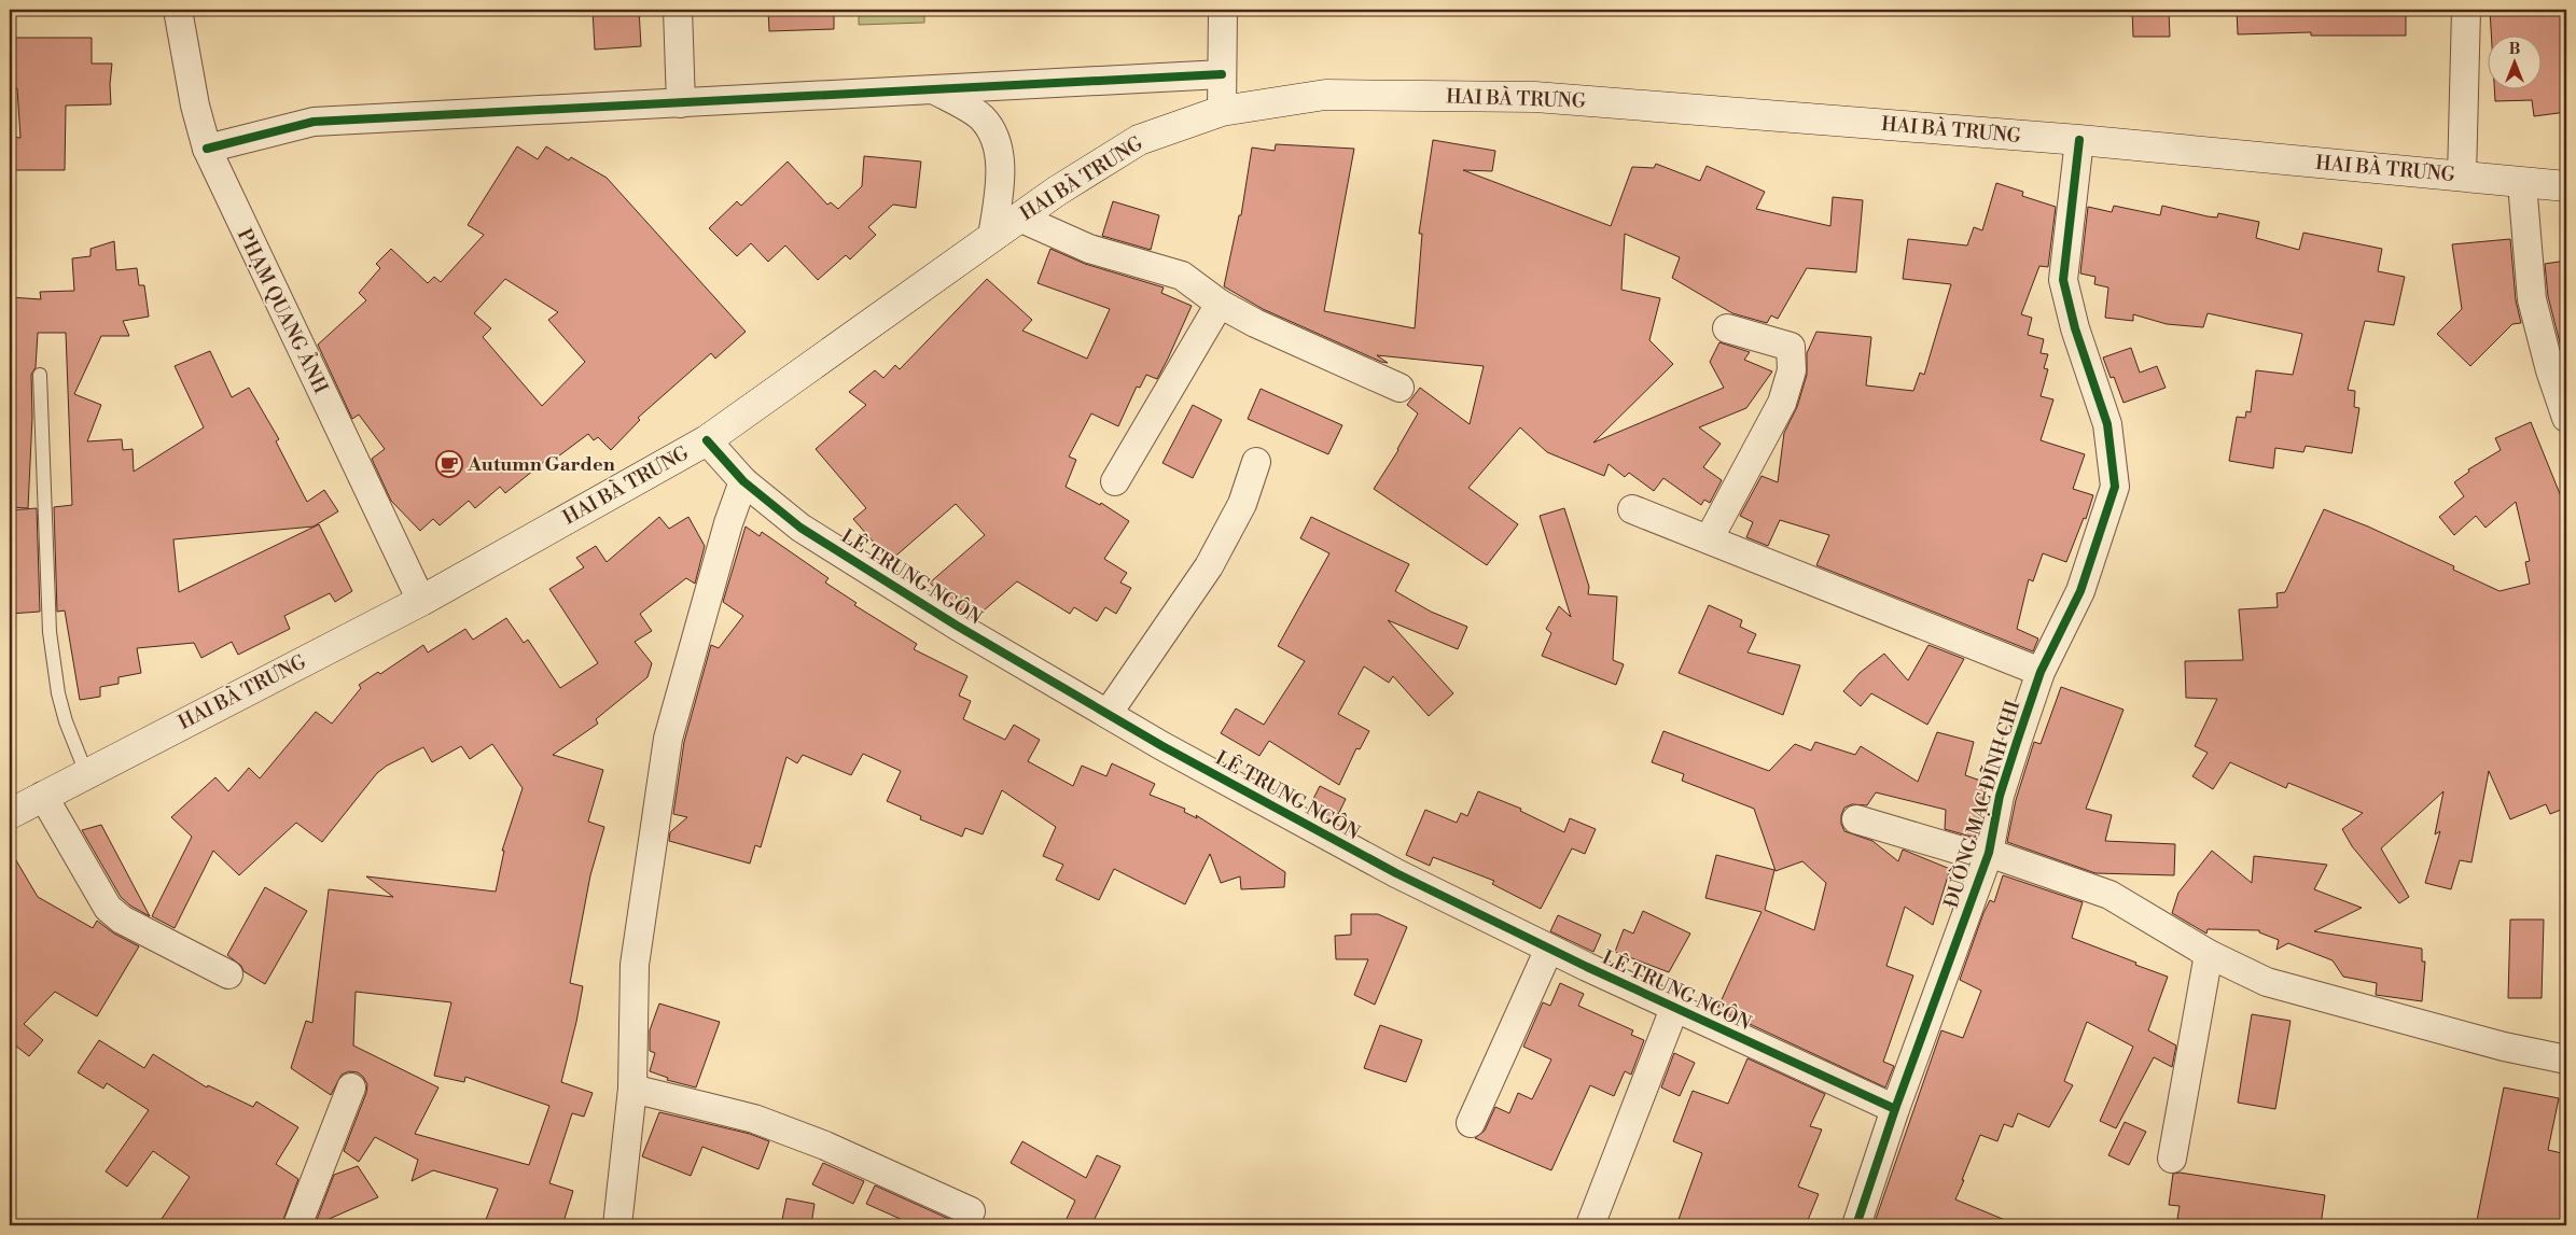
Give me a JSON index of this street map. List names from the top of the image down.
{
  "streets": {
    "main road": ["HAI BÀ TRƯNG"],
    "street": ["PHẠM QUANG ẢNH", "LÊ TRUNG NGÔN", "ĐƯỜNG MẠC ĐĨNH CHI"]
  },
  "crossings": [
    ["HAI BÀ TRƯNG", "PHẠM QUANG ẢNH"],
    ["HAI BÀ TRƯNG", "LÊ TRUNG NGÔN"],
    ["HAI BÀ TRƯNG", "ĐƯỜNG MẠC ĐĨNH CHI"],
    ["LÊ TRUNG NGÔN", "ĐƯỜNG MẠC ĐĨNH CHI"]
  ],
  "places": {
    "cafe": ["Autumn Garden"]
  },
  "north": "top"
}
